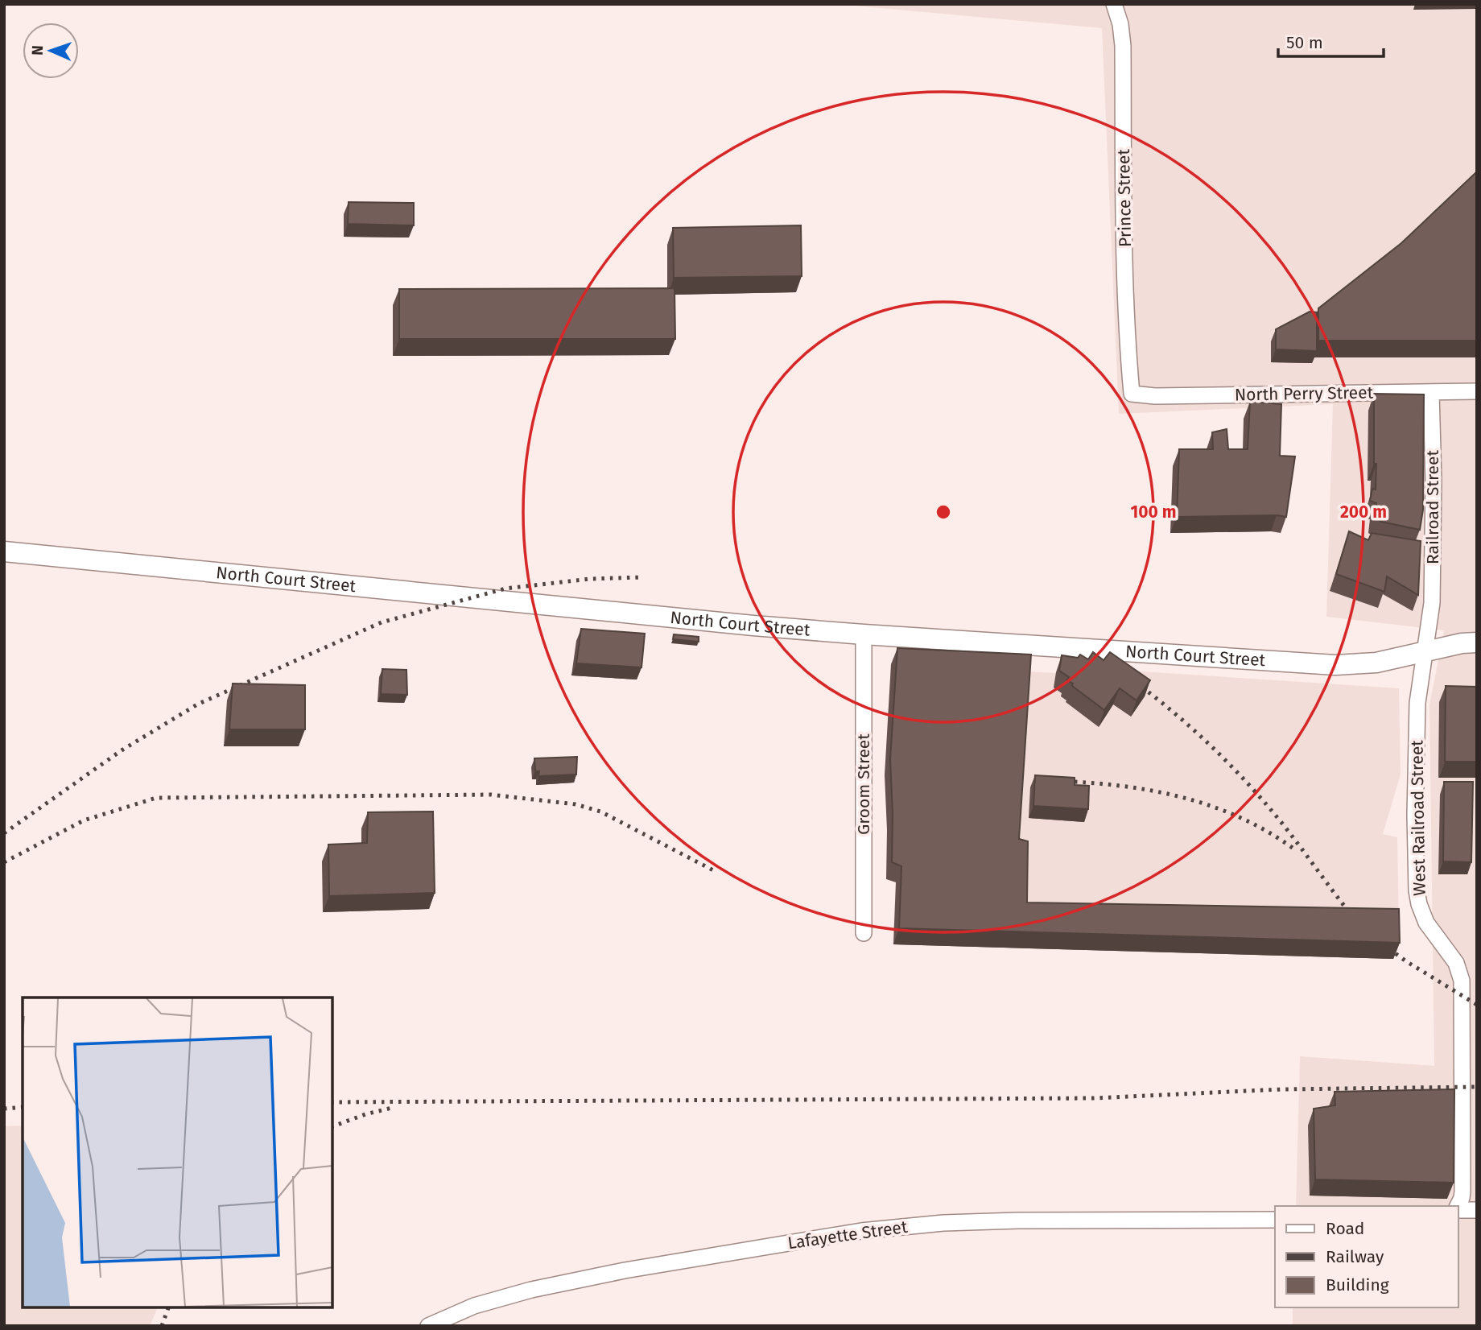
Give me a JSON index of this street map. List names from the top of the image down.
{
  "streets": {
    "main road": ["North Court Street"],
    "street": [
      "Prince Street",
      "North Perry Street",
      "Railroad Street",
      "Groom Street",
      "West Railroad Street",
      "Lafayette Street"
    ]
  },
  "crossings": [
    ["Prince Street", "North Perry Street"],
    ["North Perry Street", "Railroad Street"],
    ["Railroad Street", "North Court Street"],
    ["Railroad Street", "West Railroad Street"],
    ["North Court Street", "Groom Street"],
    ["North Court Street", "West Railroad Street"]
  ],
  "legend": ["Road", "Railway", "Building"],
  "scale_bar": "50 m",
  "north": "left",
  "rings": ["100 m", "200 m"]
}
